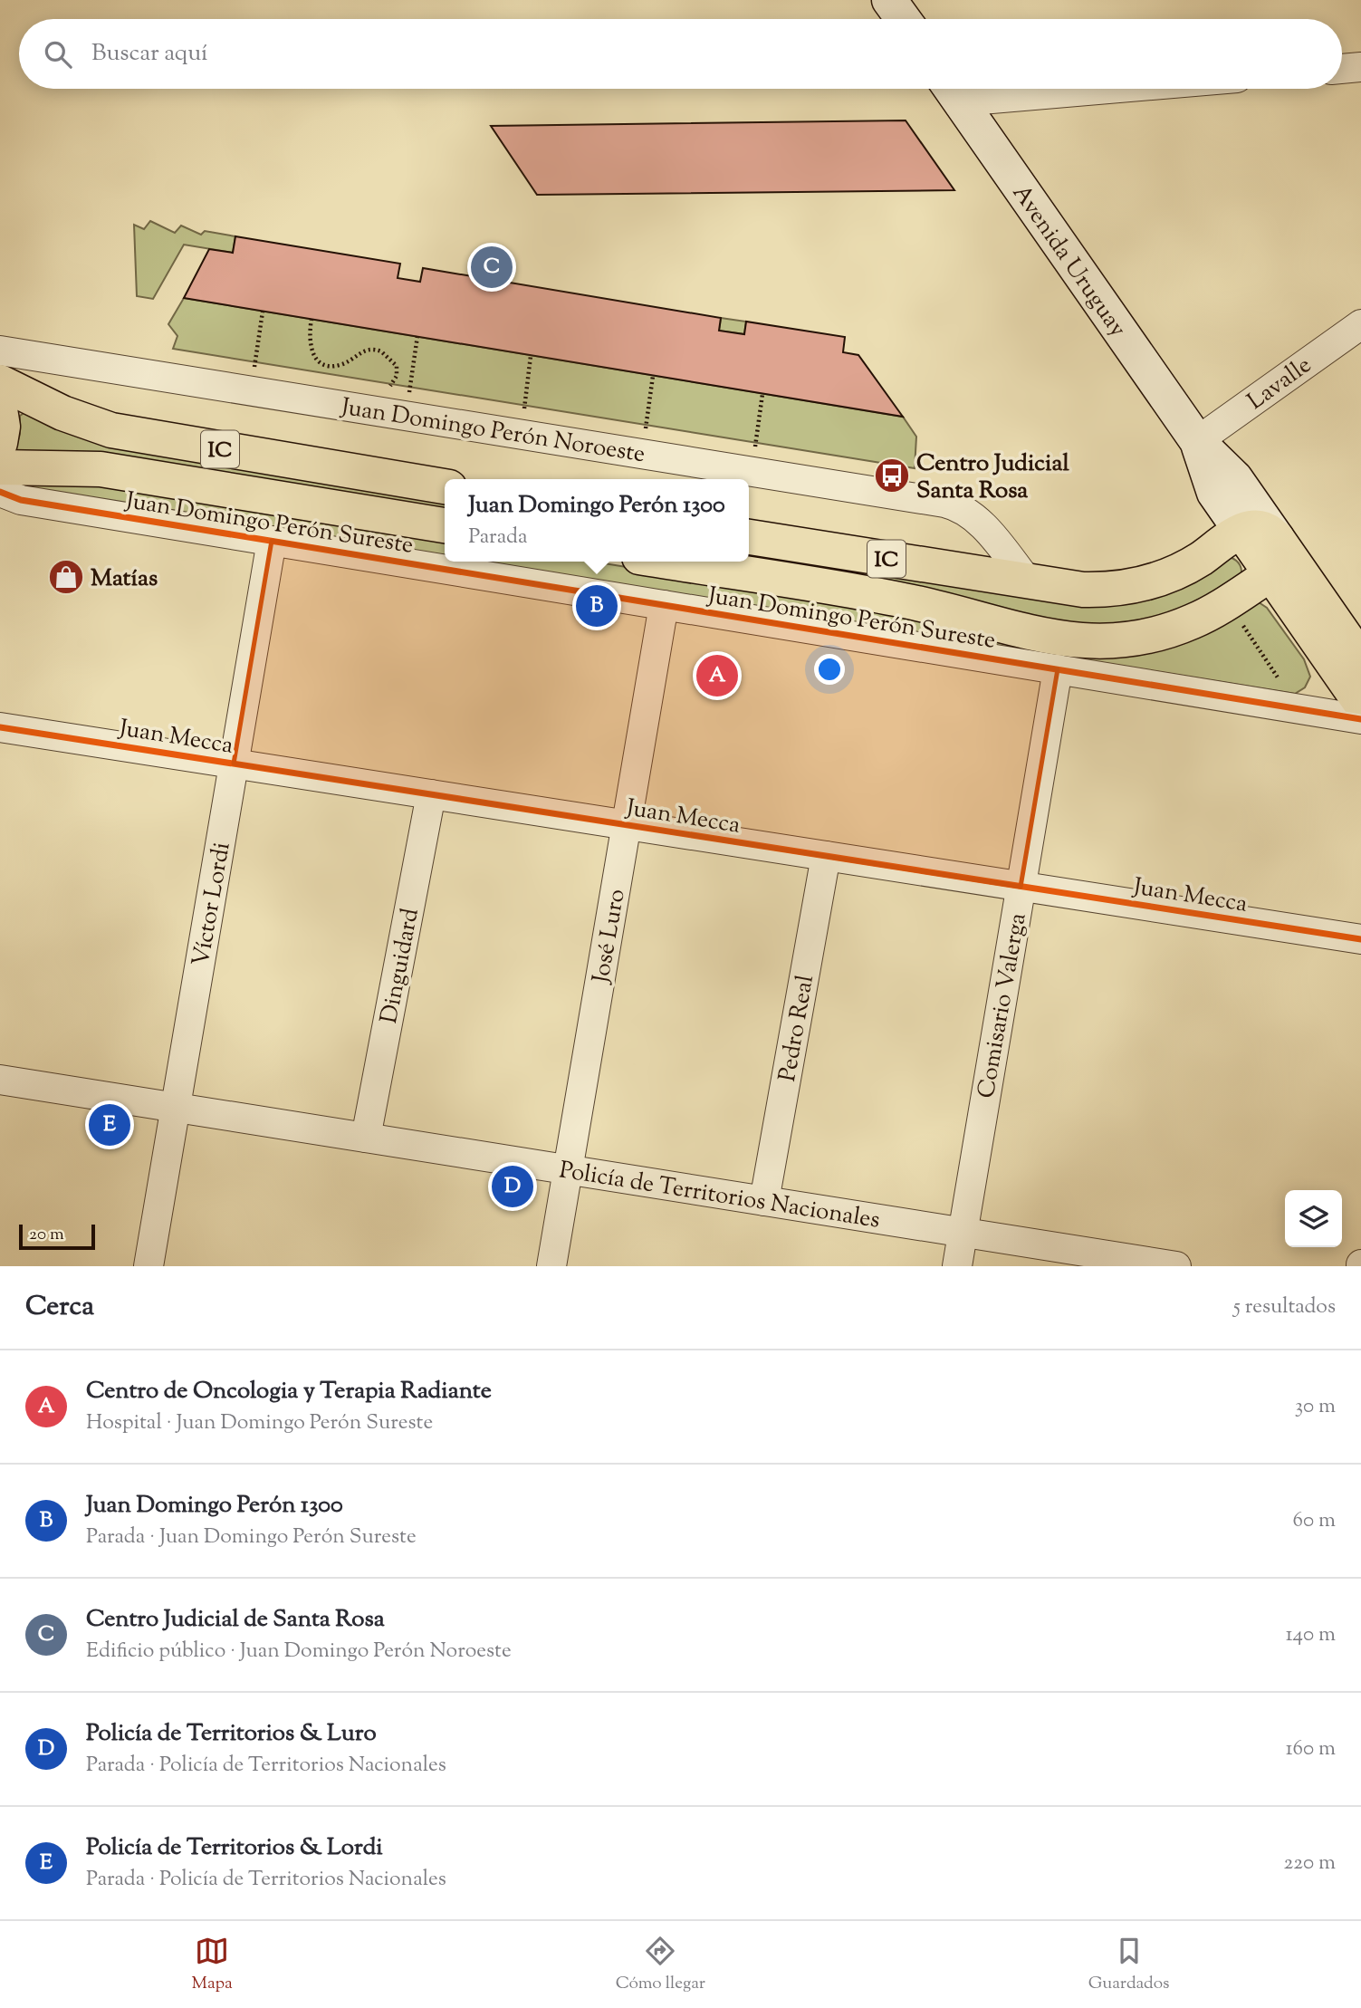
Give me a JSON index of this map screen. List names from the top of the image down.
{
  "streets": {
    "main road": ["Avenida Uruguay", "IC"],
    "street": [
      "Lavalle",
      "Juan Domingo Perón Noroeste",
      "Juan Domingo Perón Sureste",
      "Juan Mecca",
      "Víctor Lordi",
      "José Luro",
      "Dinguidard",
      "Comisario Valerga",
      "Pedro Real",
      "Policía de Territorios Nacionales"
    ]
  },
  "crossings": [
    ["Avenida Uruguay", "Lavalle"],
    ["Avenida Uruguay", "IC"],
    ["Juan Domingo Perón Noroeste", "IC"],
    ["Juan Domingo Perón Sureste", "Víctor Lordi"],
    ["Juan Domingo Perón Sureste", "José Luro"],
    ["Juan Domingo Perón Sureste", "Comisario Valerga"],
    ["Juan Mecca", "Víctor Lordi"],
    ["Juan Mecca", "José Luro"],
    ["Juan Mecca", "Dinguidard"],
    ["Juan Mecca", "Comisario Valerga"],
    ["Juan Mecca", "Pedro Real"],
    ["Víctor Lordi", "Policía de Territorios Nacionales"],
    ["José Luro", "Policía de Territorios Nacionales"],
    ["Dinguidard", "Policía de Territorios Nacionales"],
    ["Comisario Valerga", "Policía de Territorios Nacionales"],
    ["Pedro Real", "Policía de Territorios Nacionales"]
  ],
  "places": {
    "bus stop": ["Centro Judicial Santa Rosa"],
    "shop": ["Matías"]
  },
  "scale_bar": "20 m",
  "page": {
    "search": "Buscar aquí",
    "pins": [
      "C",
      "B",
      "A",
      "E",
      "D"
    ],
    "popup": ["Juan Domingo Perón 1300", "Parada"],
    "scale": "20 m",
    "heading": ["Cerca", "5 resultados"],
    "list": [
      {
        "mark": "A",
        "name": "Centro de Oncologia y Terapia Radiante",
        "note": "Hospital · Juan Domingo Perón Sureste",
        "value": "30 m"
      },
      {
        "mark": "B",
        "name": "Juan Domingo Perón 1300",
        "note": "Parada · Juan Domingo Perón Sureste",
        "value": "60 m"
      },
      {
        "mark": "C",
        "name": "Centro Judicial de Santa Rosa",
        "note": "Edificio público · Juan Domingo Perón Noroeste",
        "value": "140 m"
      },
      {
        "mark": "D",
        "name": "Policía de Territorios & Luro",
        "note": "Parada · Policía de Territorios Nacionales",
        "value": "160 m"
      },
      {
        "mark": "E",
        "name": "Policía de Territorios & Lordi",
        "note": "Parada · Policía de Territorios Nacionales",
        "value": "220 m"
      }
    ],
    "nav": ["Mapa", "Cómo llegar", "Guardados"]
  }
}
